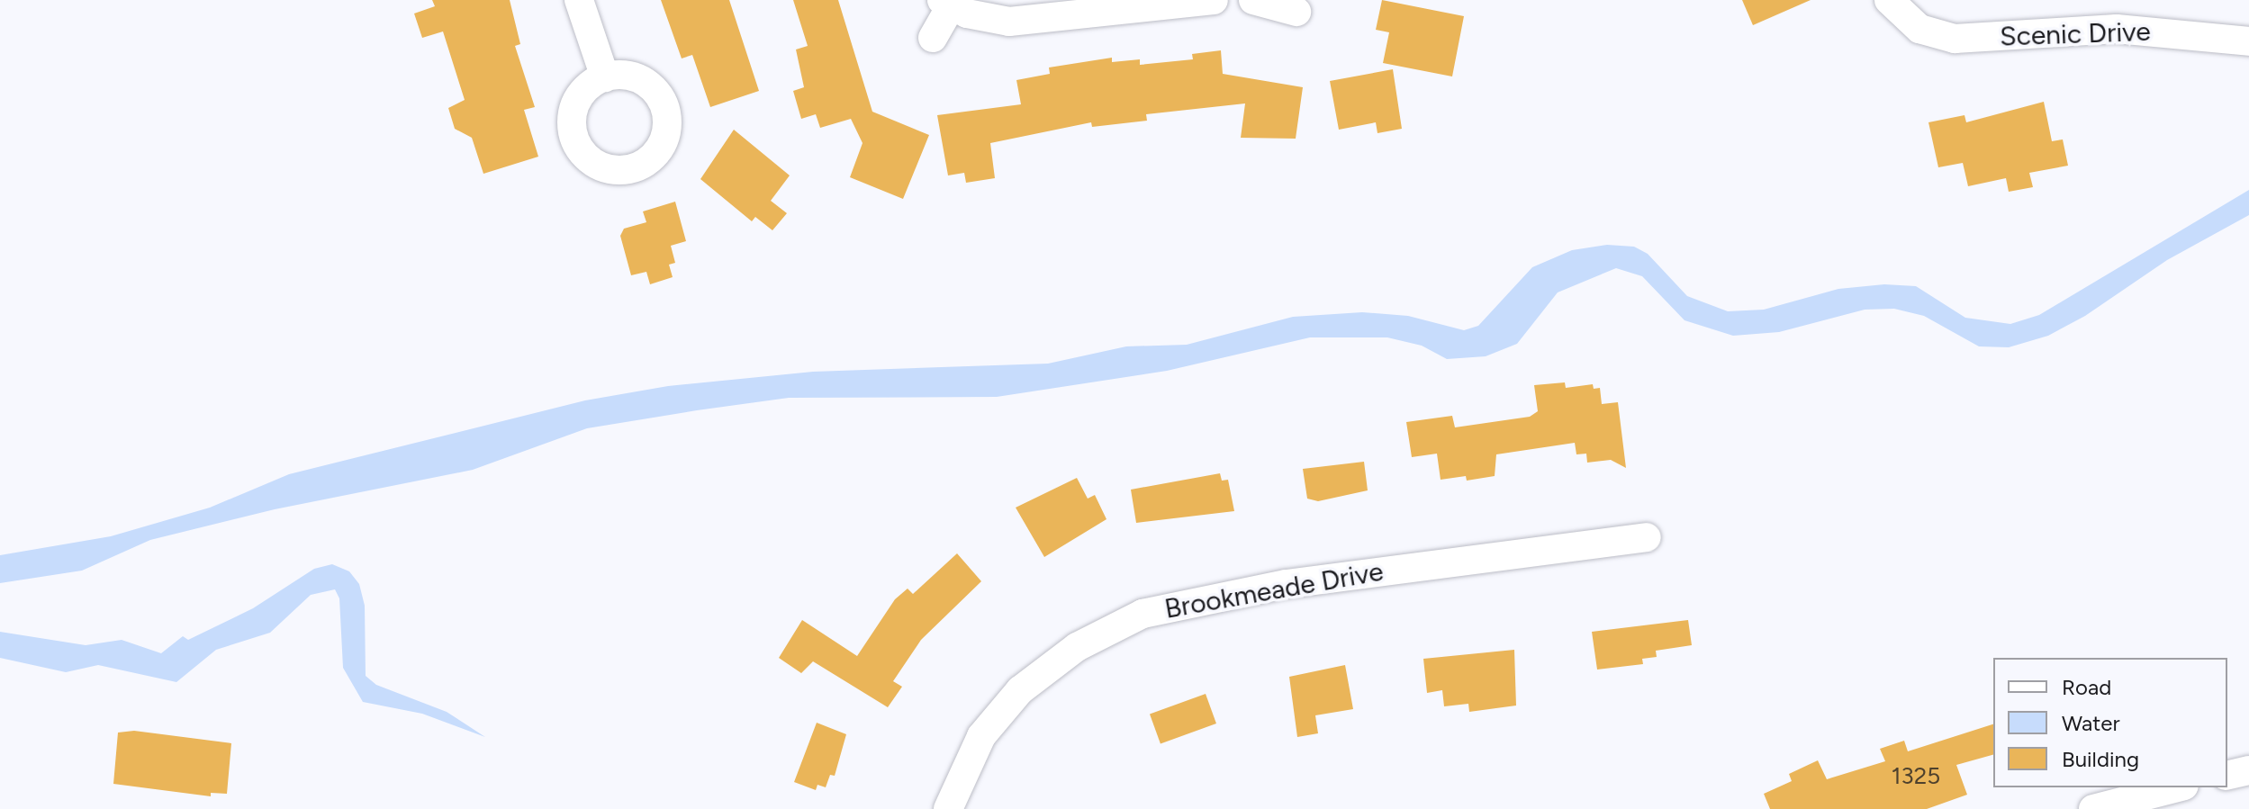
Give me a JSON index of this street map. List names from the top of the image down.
{
  "streets": {
    "street": ["Scenic Drive", "Brookmeade Drive"]
  },
  "house_numbers": ["1325"],
  "legend": ["Road", "Water", "Building"]
}
